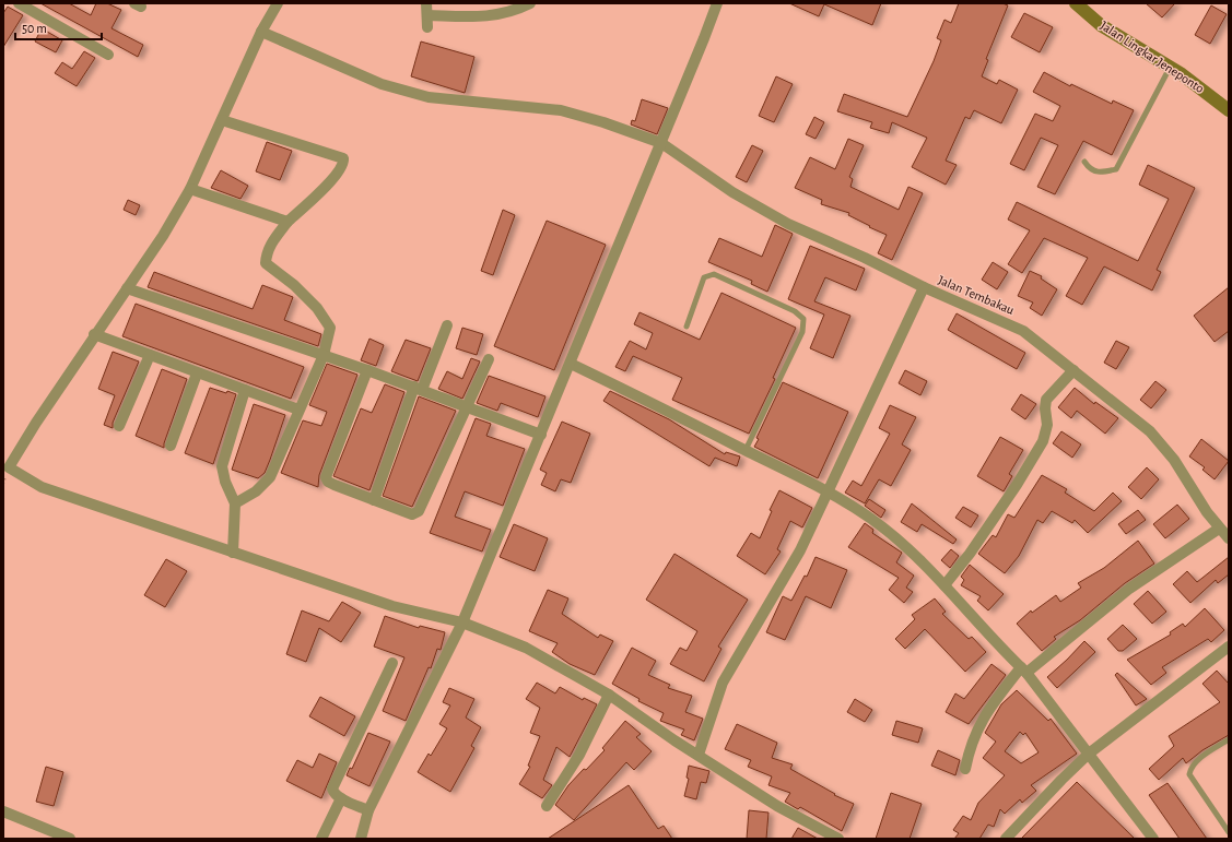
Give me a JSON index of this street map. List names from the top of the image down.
{
  "streets": {
    "main road": ["Jalan Lingkar Jeneponto"],
    "street": ["Jalan Tembakau"]
  },
  "scale_bar": "50 m"
}
